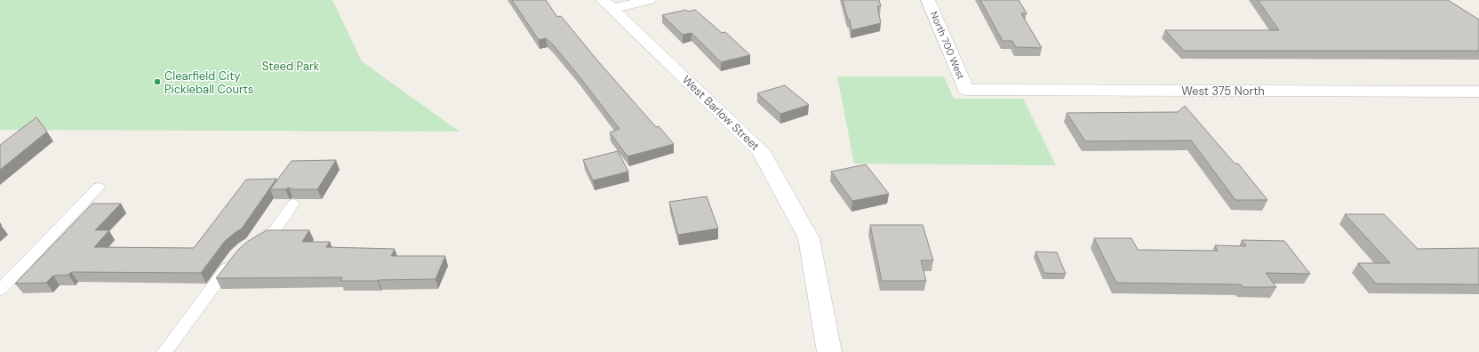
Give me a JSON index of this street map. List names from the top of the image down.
{
  "streets": {
    "street": ["North 700 West", "West 375 North", "West Barlow Street"]
  },
  "crossings": [
    ["North 700 West", "West 375 North"]
  ],
  "parks": ["Steed Park"],
  "places": ["Clearfield City Pickleball Courts"]
}
